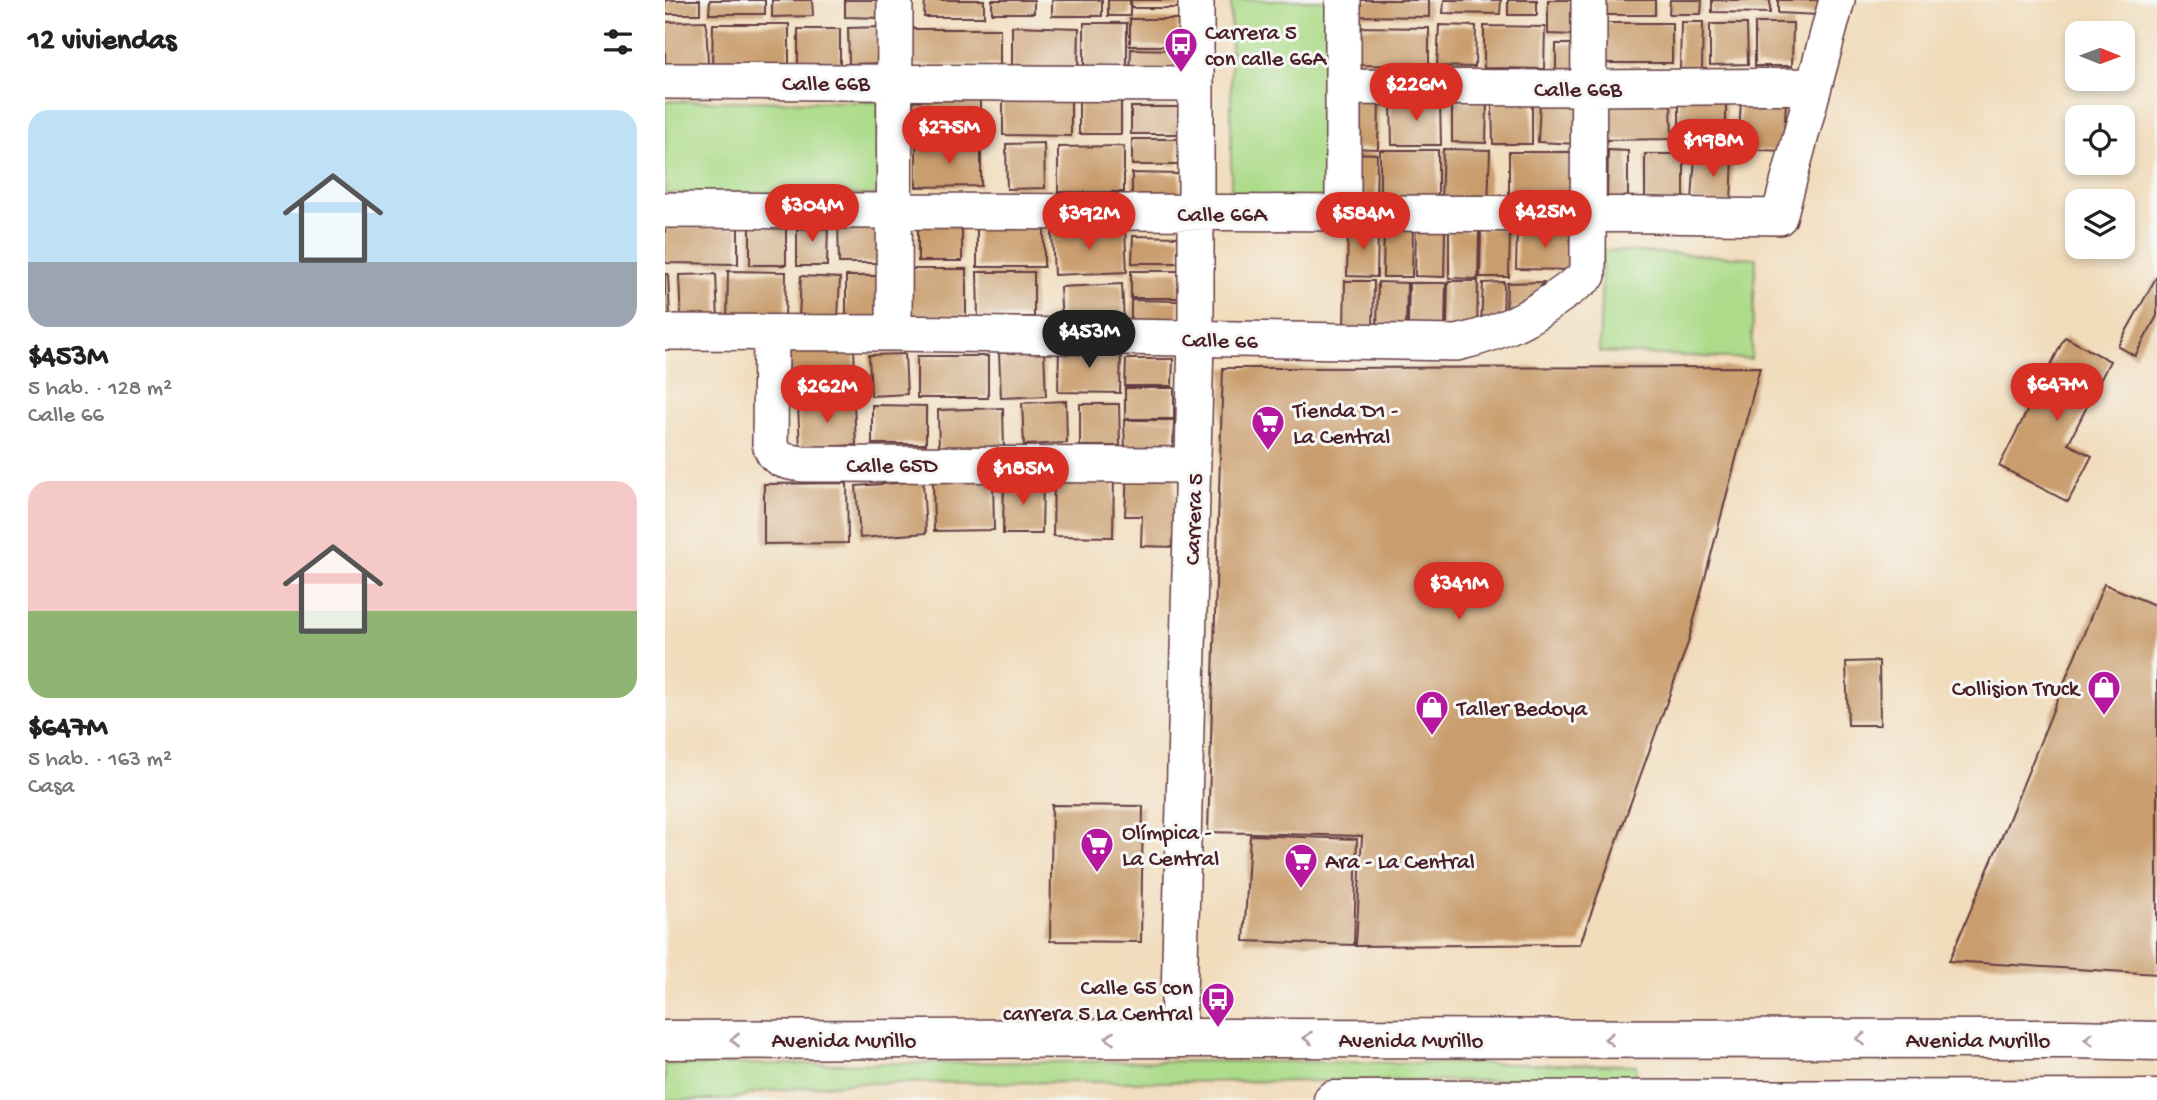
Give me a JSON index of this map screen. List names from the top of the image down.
{
  "streets": {
    "main road": ["Avenida Murillo"],
    "street": [
      "Calle 66B",
      "Calle 66A",
      "Calle 66",
      "Calle 65D",
      "Carrera 5"
    ]
  },
  "crossings": [
    ["Calle 66B", "Calle 66A"],
    ["Calle 66B", "Carrera 5"],
    ["Calle 66A", "Calle 66"],
    ["Calle 66A", "Carrera 5"],
    ["Calle 66", "Calle 65D"],
    ["Calle 66", "Carrera 5"],
    ["Calle 65D", "Carrera 5"],
    ["Carrera 5", "Avenida Murillo"]
  ],
  "places": {
    "bus stop": ["Carrera 5 con calle 66A", "Calle 65 con carrera 5 La Central"],
    "supermarket": ["Tienda D1 - La Central", "Olímpica - La Central", "Ara - La Central"],
    "shop": ["Collision Truck", "Taller Bedoya"]
  },
  "north": "right",
  "page": {
    "heading": "12 viviendas",
    "price": [
      "$226M",
      "$275M",
      "$198M",
      "$304M",
      "$425M",
      "$392M",
      "$584M",
      "$453M",
      "$647M",
      "$262M",
      "$185M",
      "$341M"
    ],
    "list": [
      {
        "name": "$453M",
        "note": "5 hab. · 128 m² · Calle 66"
      },
      {
        "name": "$647M",
        "note": "5 hab. · 163 m² · Casa"
      }
    ]
  }
}
